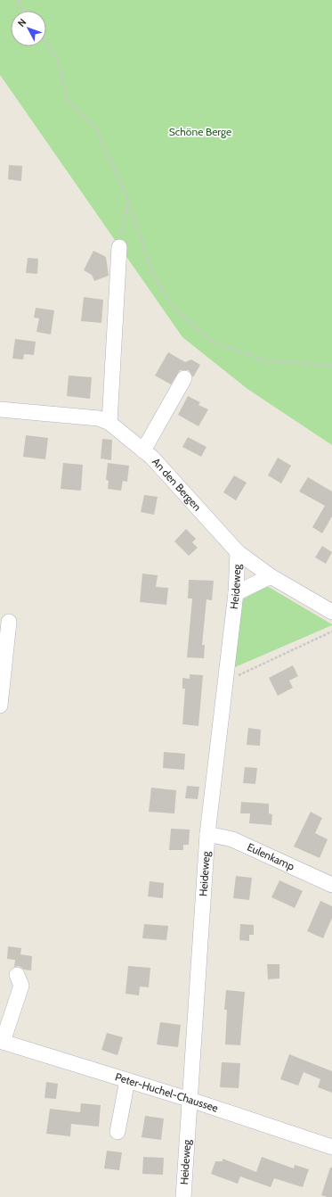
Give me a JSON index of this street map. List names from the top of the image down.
{
  "streets": {
    "street": [
      "An den Bergen",
      "Heideweg",
      "Eulenkamp",
      "Peter-Huchel-Chaussee"
    ]
  },
  "crossings": [
    ["An den Bergen", "Heideweg"],
    ["Heideweg", "Eulenkamp"],
    ["Heideweg", "Peter-Huchel-Chaussee"]
  ],
  "parks": ["Schöne Berge"],
  "north": "top left"
}
